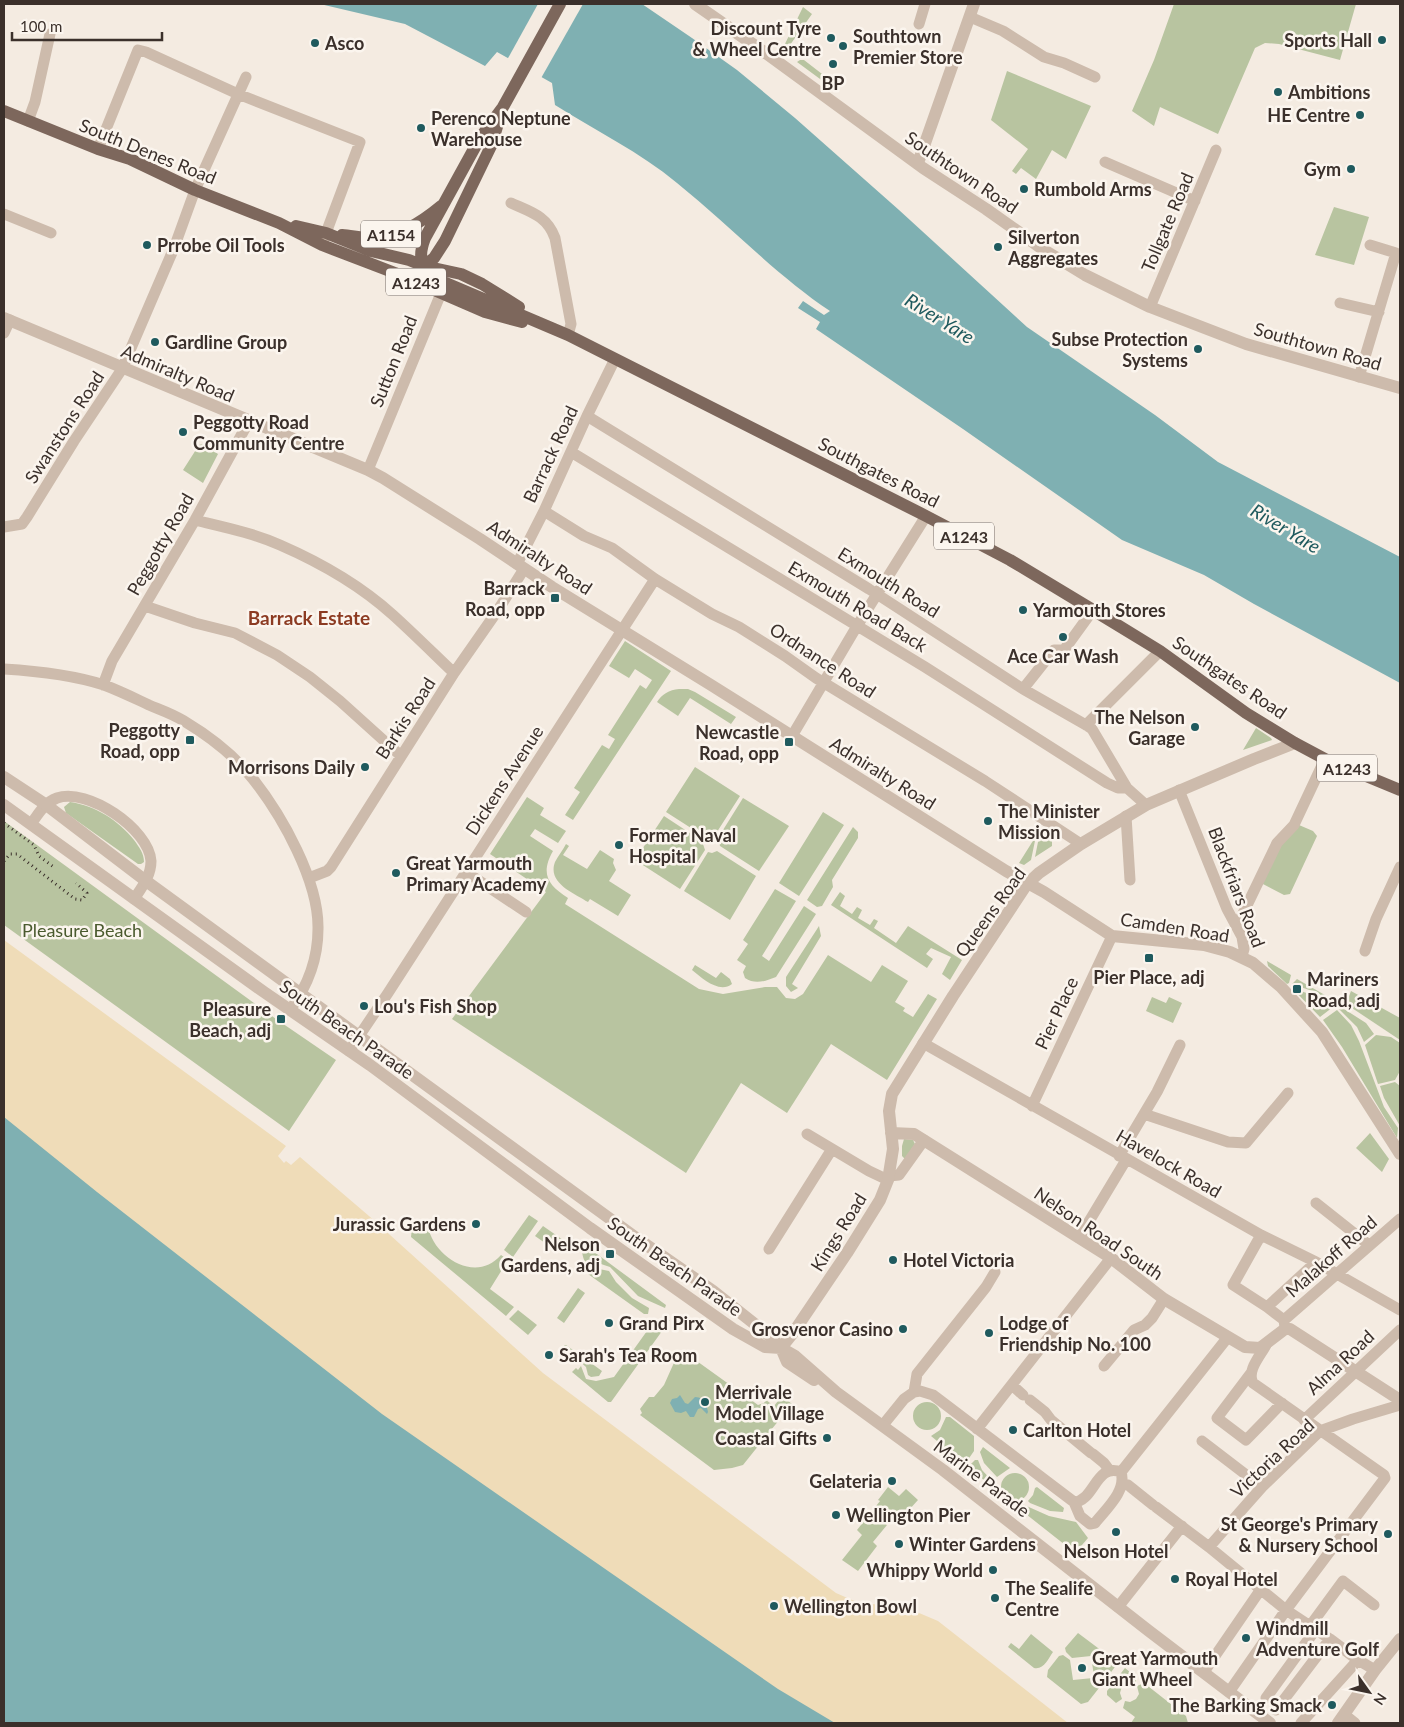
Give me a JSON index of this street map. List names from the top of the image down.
{
  "streets": {
    "main road": [
      "South Denes Road",
      "A1154",
      "A1243",
      "Southgates Road"
    ],
    "street": [
      "Southtown Road",
      "Tollgate Road",
      "Sutton Road",
      "Admiralty Road",
      "Swanstons Road",
      "Barrack Road",
      "Peggotty Road",
      "Exmouth Road",
      "Exmouth Road Back",
      "Ordnance Road",
      "Barkis Road",
      "Dickens Avenue",
      "Blackfriars Road",
      "Queens Road",
      "Camden Road",
      "Pier Place",
      "South Beach Parade",
      "Havelock Road",
      "Kings Road",
      "Nelson Road South",
      "Malakoff Road",
      "Alma Road",
      "Victoria Road",
      "Marine Parade"
    ]
  },
  "crossings": [
    ["South Denes Road", "A1154"],
    ["South Denes Road", "A1243"],
    ["South Denes Road", "Sutton Road"],
    ["South Denes Road", "Swanstons Road"],
    ["South Denes Road", "Barrack Road"],
    ["South Denes Road", "Southgates Road"],
    ["Southtown Road", "Tollgate Road"],
    ["A1154", "A1243"],
    ["A1154", "Sutton Road"],
    ["A1243", "Southgates Road"],
    ["A1243", "Queens Road"],
    ["Sutton Road", "Admiralty Road"],
    ["Admiralty Road", "Swanstons Road"],
    ["Admiralty Road", "Barrack Road"],
    ["Admiralty Road", "Peggotty Road"],
    ["Admiralty Road", "Barkis Road"],
    ["Admiralty Road", "Dickens Avenue"],
    ["Admiralty Road", "Queens Road"],
    ["Admiralty Road", "Camden Road"],
    ["Barrack Road", "Southgates Road"],
    ["Barrack Road", "Exmouth Road"],
    ["Barrack Road", "Exmouth Road Back"],
    ["Barrack Road", "Ordnance Road"],
    ["Barrack Road", "Barkis Road"],
    ["Southgates Road", "Queens Road"],
    ["Exmouth Road", "Exmouth Road Back"],
    ["Exmouth Road", "Queens Road"],
    ["Ordnance Road", "Dickens Avenue"],
    ["Ordnance Road", "Queens Road"],
    ["Dickens Avenue", "South Beach Parade"],
    ["Blackfriars Road", "Queens Road"],
    ["Blackfriars Road", "Camden Road"],
    ["Queens Road", "Camden Road"],
    ["Queens Road", "Havelock Road"],
    ["Queens Road", "Kings Road"],
    ["Queens Road", "Nelson Road South"],
    ["Camden Road", "Pier Place"],
    ["Pier Place", "Havelock Road"],
    ["South Beach Parade", "Kings Road"],
    ["South Beach Parade", "Marine Parade"],
    ["Havelock Road", "Malakoff Road"],
    ["Kings Road", "Marine Parade"]
  ],
  "districts": ["Barrack Estate"],
  "water": ["River Yare"],
  "parks": ["Pleasure Beach"],
  "places": {
    "other": [
      "Discount Tyre & Wheel Centre",
      "Sports Hall",
      "Asco",
      "Southtown Premier Store",
      "BP",
      "Ambitions",
      "HE Centre",
      "Perenco Neptune Warehouse",
      "Gym",
      "Rumbold Arms",
      "Prrobe Oil Tools",
      "Silverton Aggregates",
      "Gardline Group",
      "Subse Protection Systems",
      "Peggotty Road Community Centre",
      "Yarmouth Stores",
      "Ace Car Wash",
      "The Nelson Garage",
      "Morrisons Daily",
      "The Minister Mission",
      "Former Naval Hospital",
      "Great Yarmouth Primary Academy",
      "Lou's Fish Shop",
      "Jurassic Gardens",
      "Hotel Victoria",
      "Grand Pirx",
      "Grosvenor Casino",
      "Lodge of Friendship No. 100",
      "Sarah's Tea Room",
      "Merrivale Model Village",
      "Carlton Hotel",
      "Coastal Gifts",
      "Gelateria",
      "Wellington Pier",
      "Nelson Hotel",
      "St George's Primary & Nursery School",
      "Winter Gardens",
      "Whippy World",
      "Royal Hotel",
      "The Sealife Centre",
      "Wellington Bowl",
      "Windmill Adventure Golf",
      "Great Yarmouth Giant Wheel",
      "The Barking Smack"
    ],
    "transit": [
      "Barrack Road, opp",
      "Peggotty Road, opp",
      "Newcastle Road, opp",
      "Pier Place, adj",
      "Mariners Road, adj",
      "Pleasure Beach, adj",
      "Nelson Gardens, adj"
    ]
  },
  "scale_bar": "100 m",
  "north": "bottom right"
}
